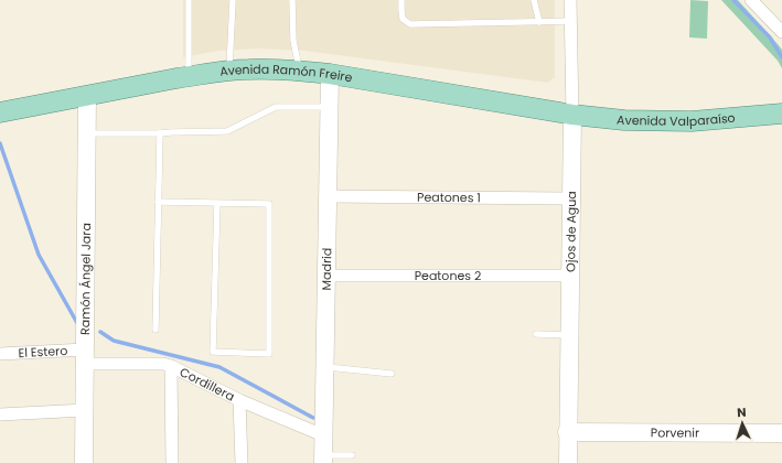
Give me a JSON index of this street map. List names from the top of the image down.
{
  "streets": {
    "main road": ["Avenida Ramón Freire", "Avenida Valparaíso"],
    "street": [
      "Peatones 1",
      "Ojos de Agua",
      "Madrid",
      "Peatones 2",
      "Ramón Ángel Jara",
      "El Estero",
      "Cordillera",
      "Porvenir"
    ]
  },
  "crossings": [
    ["Avenida Ramón Freire", "Avenida Valparaíso"],
    ["Avenida Ramón Freire", "Ojos de Agua"],
    ["Avenida Ramón Freire", "Madrid"],
    ["Avenida Ramón Freire", "Ramón Ángel Jara"],
    ["Avenida Valparaíso", "Ojos de Agua"],
    ["Peatones 1", "Ojos de Agua"],
    ["Peatones 1", "Madrid"],
    ["Ojos de Agua", "Peatones 2"],
    ["Ojos de Agua", "Porvenir"],
    ["Madrid", "Peatones 2"],
    ["Madrid", "Cordillera"],
    ["Ramón Ángel Jara", "El Estero"],
    ["Ramón Ángel Jara", "Cordillera"],
    ["El Estero", "Cordillera"]
  ],
  "north": "top"
}
